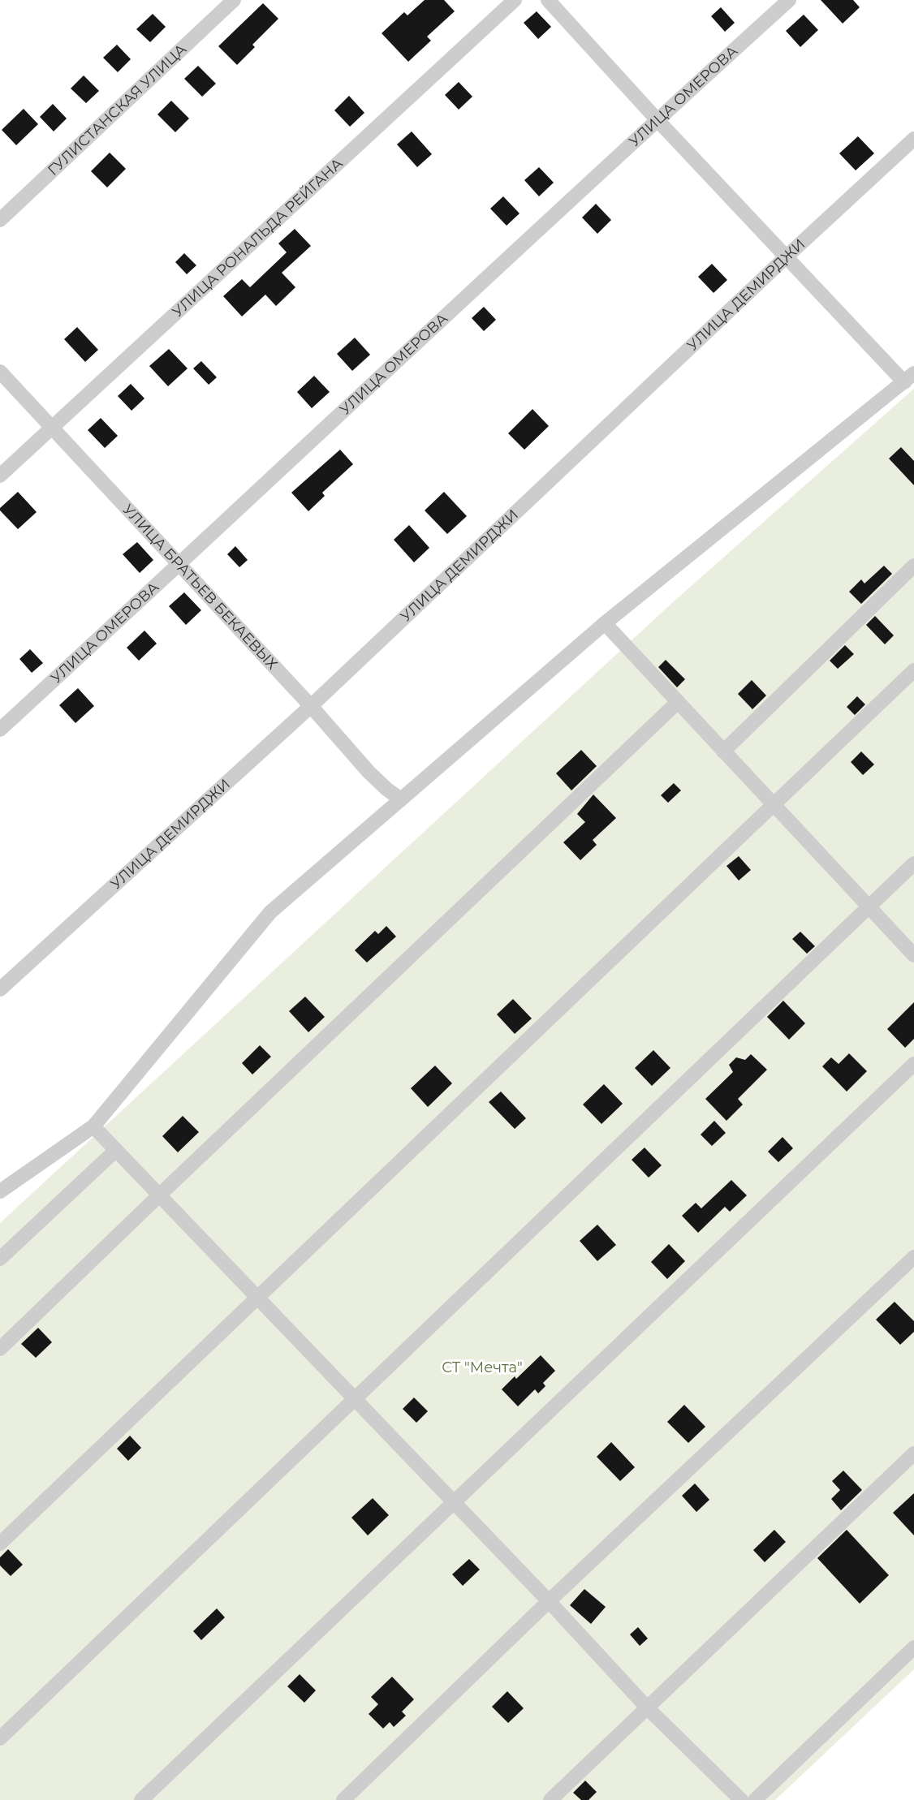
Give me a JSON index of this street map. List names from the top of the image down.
{
  "streets": {
    "street": [
      "УЛИЦА ОМЕРОВА",
      "ГУЛИСТАНСКАЯ УЛИЦА",
      "УЛИЦА РОНАЛЬДА РЕЙГАНА",
      "УЛИЦА ДЕМИРДЖИ",
      "УЛИЦА БРАТЬЕВ БЕКАЕВЫХ"
    ]
  },
  "crossings": [
    ["УЛИЦА ОМЕРОВА", "УЛИЦА БРАТЬЕВ БЕКАЕВЫХ"],
    ["УЛИЦА РОНАЛЬДА РЕЙГАНА", "УЛИЦА БРАТЬЕВ БЕКАЕВЫХ"],
    ["УЛИЦА ДЕМИРДЖИ", "УЛИЦА БРАТЬЕВ БЕКАЕВЫХ"]
  ],
  "parks": ["СТ \"Мечта\""]
}
